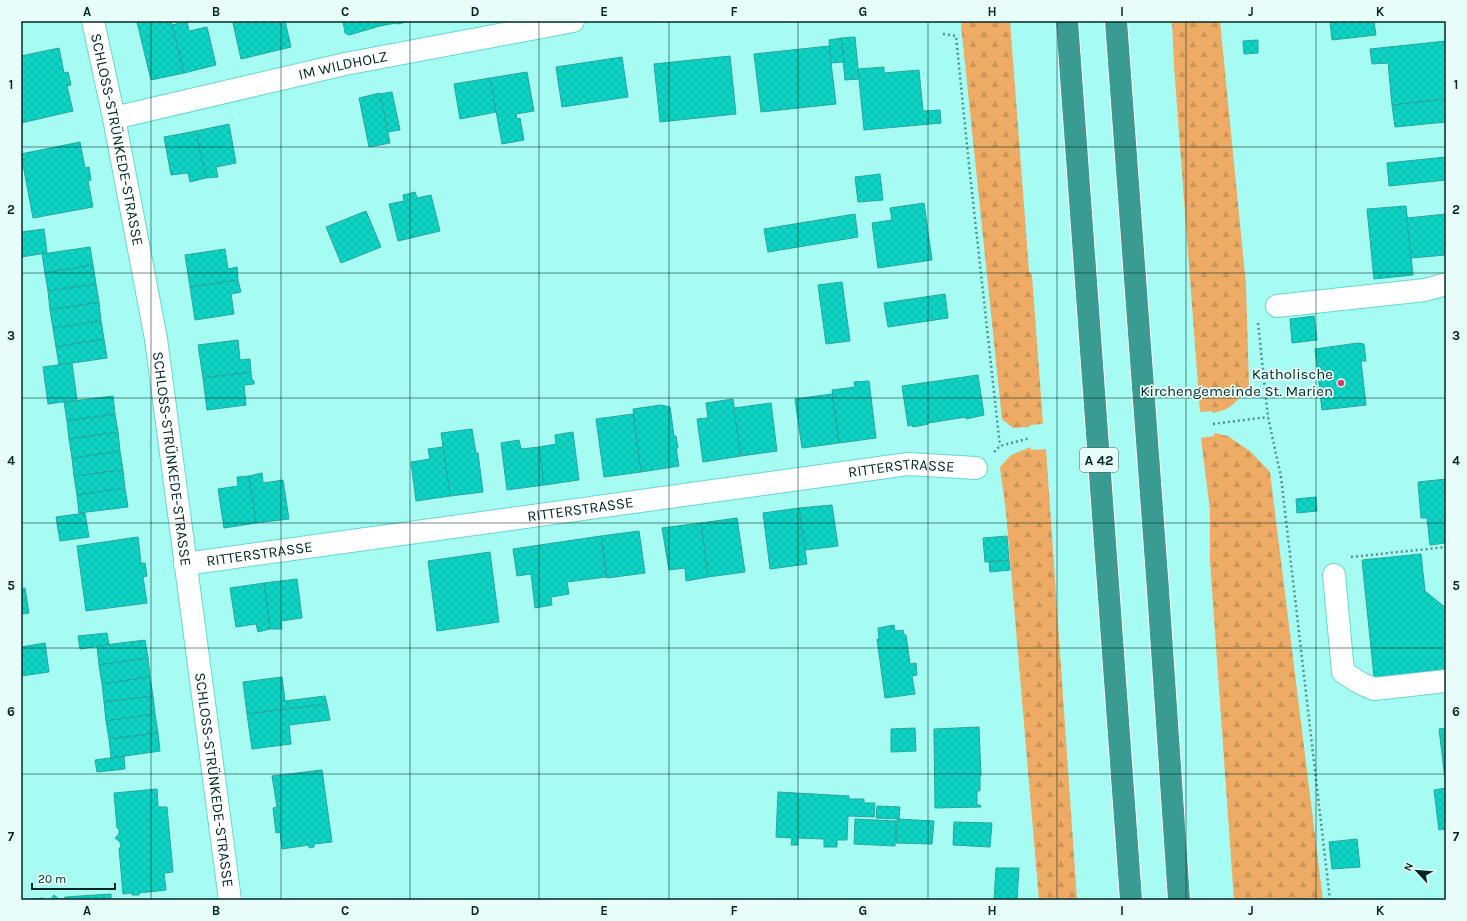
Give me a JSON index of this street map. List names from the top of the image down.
{
  "streets": {
    "highway": ["A 42"],
    "street": ["IM WILDHOLZ", "SCHLOSS-STRÜNKEDE-STRASSE", "RITTERSTRASSE"]
  },
  "crossings": [
    ["IM WILDHOLZ", "SCHLOSS-STRÜNKEDE-STRASSE"],
    ["SCHLOSS-STRÜNKEDE-STRASSE", "RITTERSTRASSE"]
  ],
  "places": ["Katholische Kirchengemeinde St. Marien"],
  "scale_bar": "20 m",
  "north": "top left",
  "grid": {
    "columns": [
      "A",
      "B",
      "C",
      "D",
      "E",
      "F",
      "G",
      "H",
      "I",
      "J",
      "K"
    ],
    "rows": [
      "1",
      "2",
      "3",
      "4",
      "5",
      "6",
      "7"
    ]
  }
}
